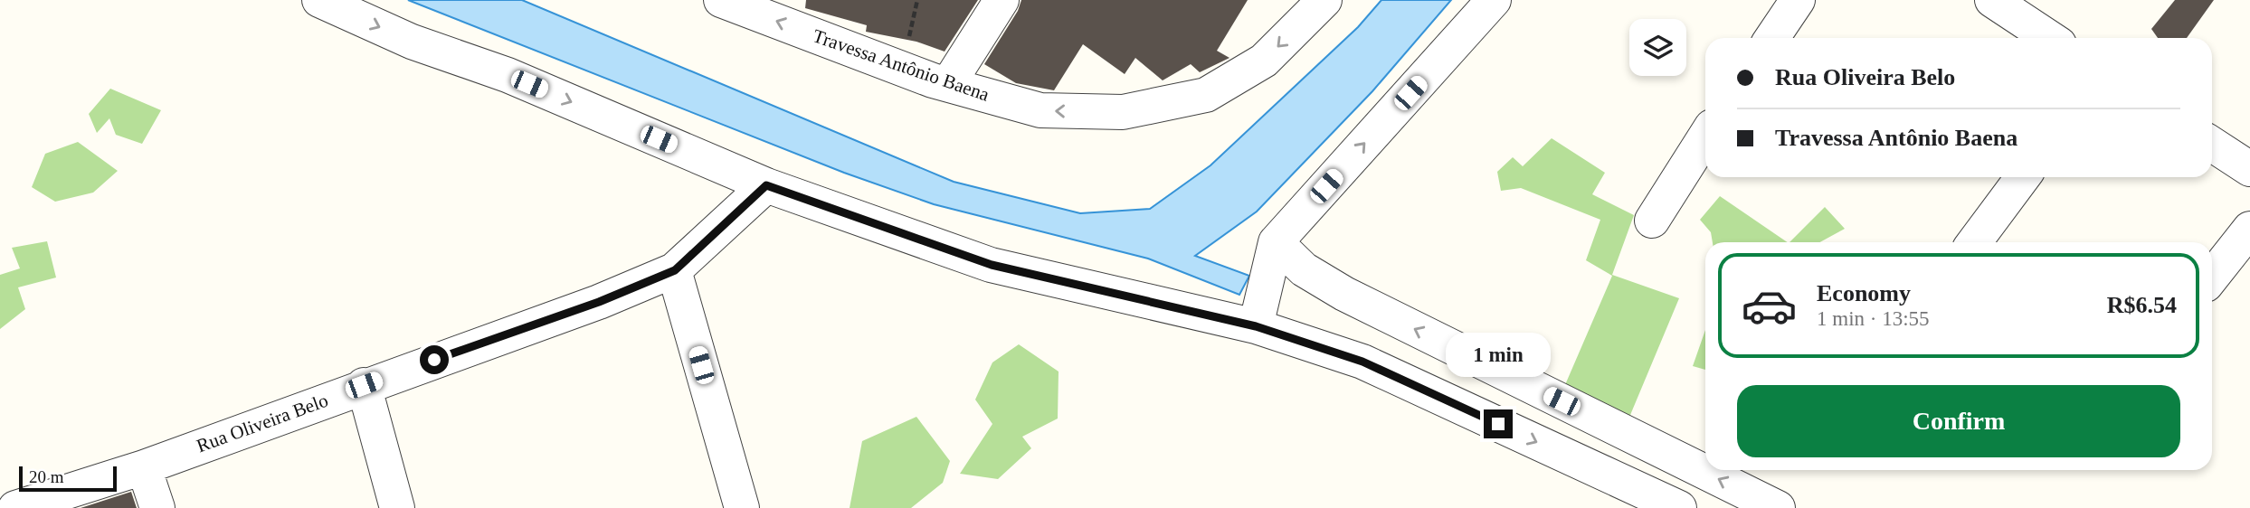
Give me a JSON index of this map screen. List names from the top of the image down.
{
  "streets": {
    "street": ["Travessa Antônio Baena", "Rua Oliveira Belo"]
  },
  "scale_bar": "20 m",
  "page": {
    "banner": ["Rua Oliveira Belo", "Travessa Antônio Baena"],
    "list": [
      {
        "name": "Economy",
        "note": "1 min · 13:55",
        "value": "R$6.54"
      }
    ],
    "bubble": "1 min",
    "buttons": "Confirm",
    "scale": "20 m"
  }
}
